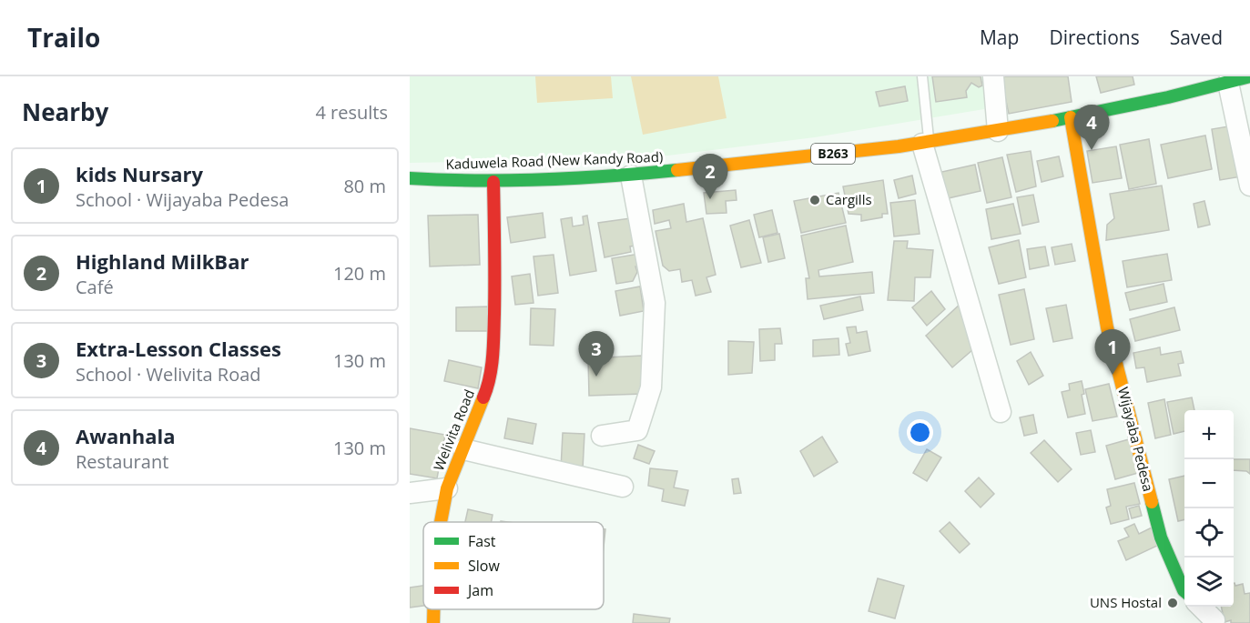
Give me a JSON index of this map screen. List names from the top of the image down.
{
  "streets": {
    "street": [
      "B263",
      "Kaduwela Road (New Kandy Road)",
      "Welivita Road",
      "Wijayaba Pedesa"
    ]
  },
  "crossings": [
    ["Kaduwela Road (New Kandy Road)", "Welivita Road"],
    ["Kaduwela Road (New Kandy Road)", "Wijayaba Pedesa"]
  ],
  "places": ["Cargills", "UNS Hostal"],
  "legend": ["Fast", "Slow", "Jam"],
  "page": {
    "header": "Trailo",
    "nav": ["Map", "Directions", "Saved"],
    "heading": ["Nearby", "4 results"],
    "pins": [
      "4",
      "2",
      "1",
      "3"
    ],
    "list": [
      {
        "mark": "1",
        "name": "kids Nursary",
        "note": "School · Wijayaba Pedesa",
        "value": "80 m"
      },
      {
        "mark": "2",
        "name": "Highland MilkBar",
        "note": "Café",
        "value": "120 m"
      },
      {
        "mark": "3",
        "name": "Extra-Lesson Classes",
        "note": "School · Welivita Road",
        "value": "130 m"
      },
      {
        "mark": "4",
        "name": "Awanhala",
        "note": "Restaurant",
        "value": "130 m"
      }
    ],
    "map_buttons": ["+", "−"]
  }
}
